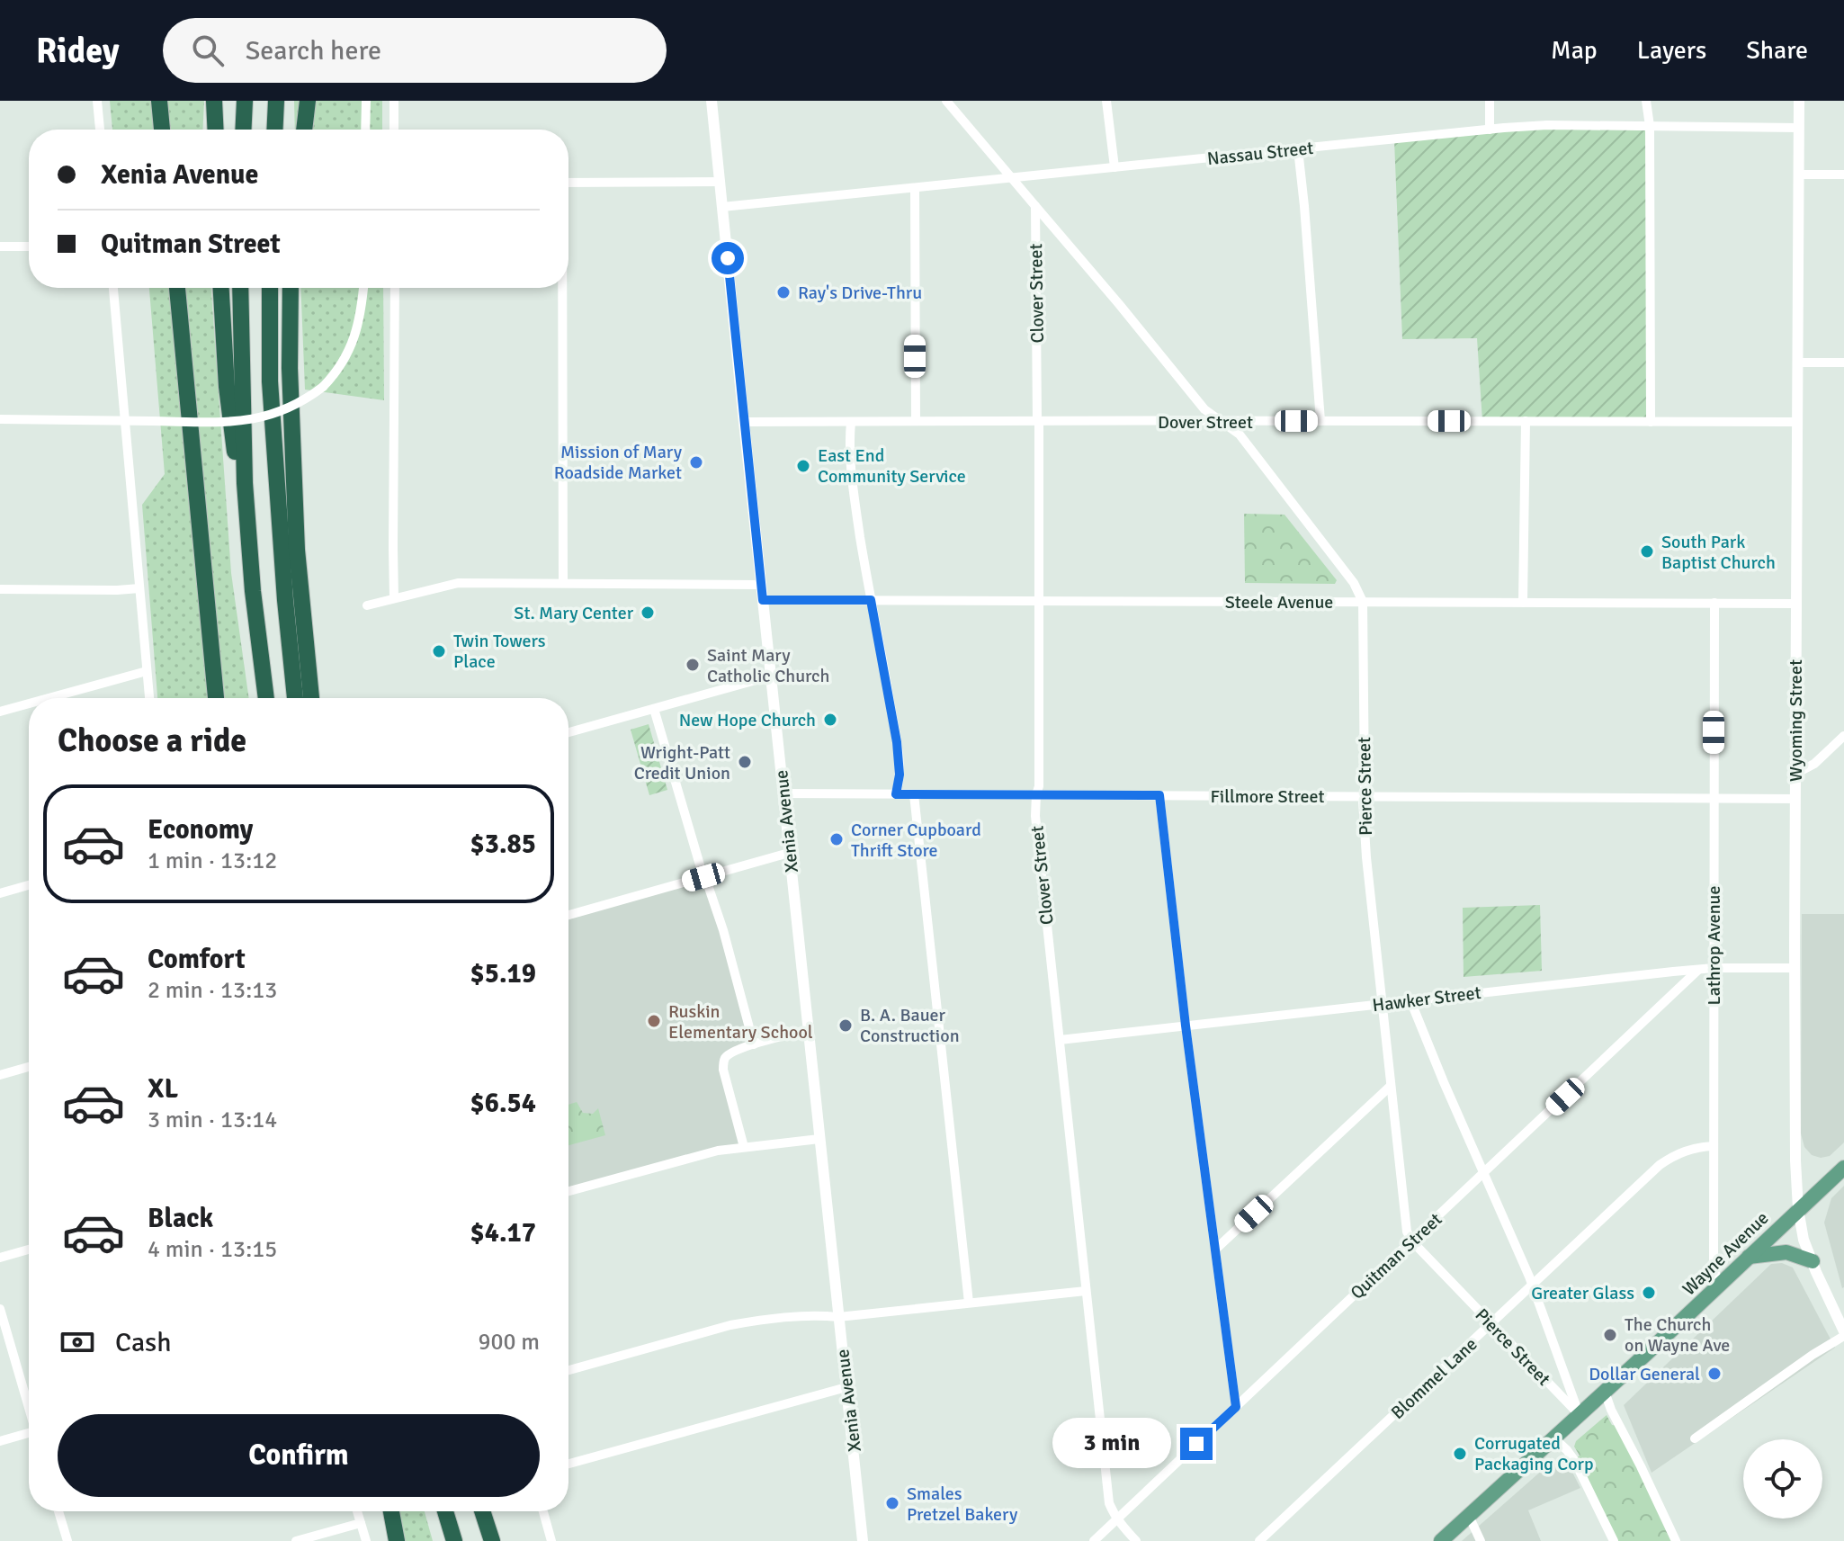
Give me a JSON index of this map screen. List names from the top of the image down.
{
  "streets": {
    "main road": ["Wayne Avenue"],
    "street": [
      "Nassau Street",
      "Clover Street",
      "Dover Street",
      "Steele Avenue",
      "Wyoming Street",
      "Pierce Street",
      "Fillmore Street",
      "Xenia Avenue",
      "Lathrop Avenue",
      "Hawker Street",
      "Quitman Street",
      "Blommel Lane"
    ]
  },
  "crossings": [
    ["Nassau Street", "Wyoming Street"],
    ["Nassau Street", "Xenia Avenue"],
    ["Clover Street", "Dover Street"],
    ["Clover Street", "Steele Avenue"],
    ["Clover Street", "Fillmore Street"],
    ["Clover Street", "Hawker Street"],
    ["Clover Street", "Quitman Street"],
    ["Dover Street", "Wyoming Street"],
    ["Dover Street", "Xenia Avenue"],
    ["Steele Avenue", "Wyoming Street"],
    ["Steele Avenue", "Pierce Street"],
    ["Steele Avenue", "Xenia Avenue"],
    ["Steele Avenue", "Lathrop Avenue"],
    ["Wyoming Street", "Fillmore Street"],
    ["Wyoming Street", "Hawker Street"],
    ["Wyoming Street", "Wayne Avenue"],
    ["Pierce Street", "Fillmore Street"],
    ["Pierce Street", "Hawker Street"],
    ["Pierce Street", "Wayne Avenue"],
    ["Pierce Street", "Quitman Street"],
    ["Pierce Street", "Blommel Lane"],
    ["Fillmore Street", "Xenia Avenue"],
    ["Fillmore Street", "Lathrop Avenue"],
    ["Lathrop Avenue", "Hawker Street"],
    ["Lathrop Avenue", "Wayne Avenue"],
    ["Lathrop Avenue", "Blommel Lane"],
    ["Hawker Street", "Quitman Street"]
  ],
  "places": [
    "Ray's Drive-Thru",
    "Mission of Mary Roadside Market",
    "East End Community Service",
    "South Park Baptist Church",
    "St. Mary Center",
    "Twin Towers Place",
    "Saint Mary Catholic Church",
    "New Hope Church",
    "Wright-Patt Credit Union",
    "Corner Cupboard Thrift Store",
    "Ruskin Elementary School",
    "B. A. Bauer Construction",
    "Greater Glass",
    "The Church on Wayne Ave",
    "Dollar General",
    "Corrugated Packaging Corp",
    "Smales Pretzel Bakery"
  ],
  "page": {
    "header": "Ridey",
    "search": "Search here",
    "nav": ["Map", "Layers", "Share"],
    "banner": ["Xenia Avenue", "Quitman Street"],
    "heading": "Choose a ride",
    "list": [
      {
        "name": "Economy",
        "note": "1 min · 13:12",
        "value": "$3.85"
      },
      {
        "name": "Comfort",
        "note": "2 min · 13:13",
        "value": "$5.19"
      },
      {
        "name": "XL",
        "note": "3 min · 13:14",
        "value": "$6.54"
      },
      {
        "name": "Black",
        "note": "4 min · 13:15",
        "value": "$4.17"
      }
    ],
    "pay": ["Cash", "900 m"],
    "buttons": "Confirm",
    "bubble": "3 min"
  }
}
